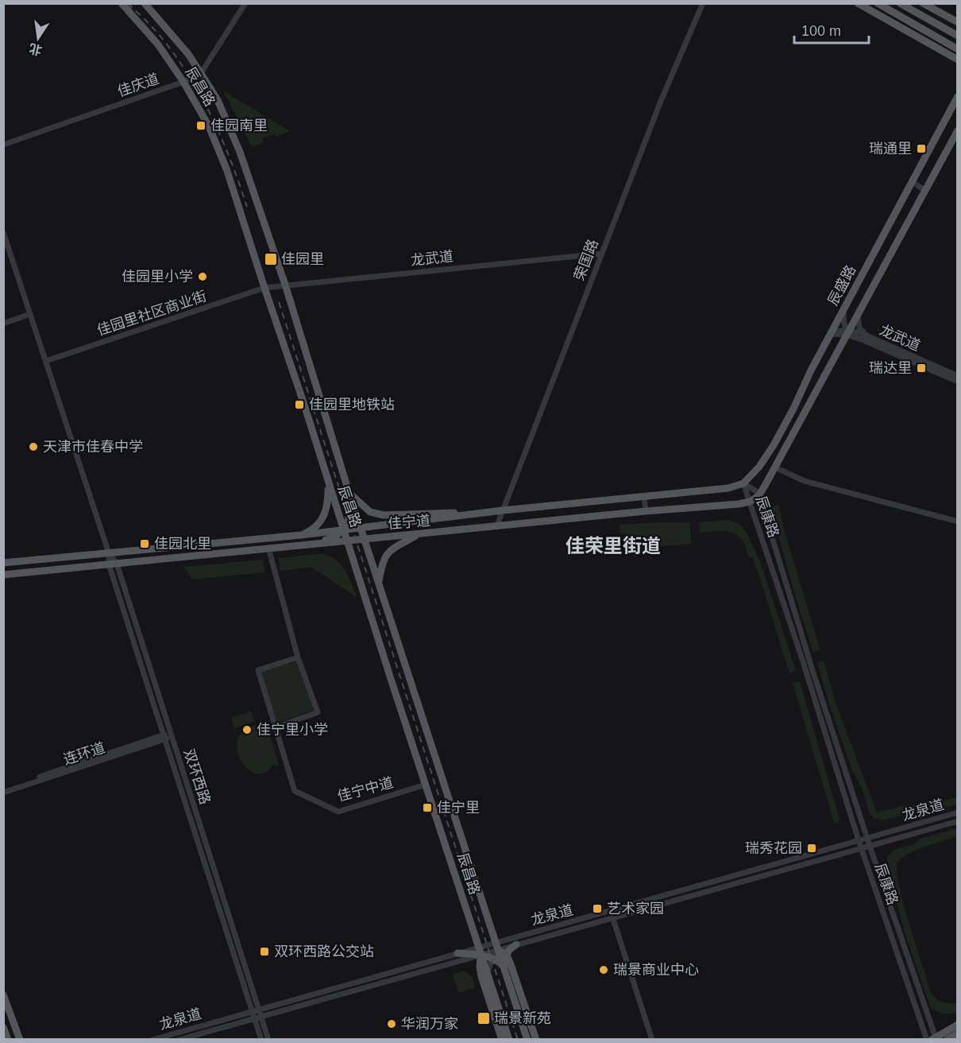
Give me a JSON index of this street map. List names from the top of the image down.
{
  "streets": {
    "main road": ["辰昌路", "辰盛路", "佳宁道"],
    "street": [
      "佳庆道",
      "龙武道",
      "荣国路",
      "佳园里社区商业街",
      "辰康路",
      "连环道",
      "双环西路",
      "佳宁中道",
      "龙泉道"
    ]
  },
  "crossings": [
    ["佳庆道", "辰昌路"],
    ["辰昌路", "龙武道"],
    ["辰昌路", "佳园里社区商业街"],
    ["辰昌路", "佳宁道"],
    ["辰昌路", "佳宁中道"],
    ["辰昌路", "龙泉道"],
    ["龙武道", "荣国路"],
    ["龙武道", "辰盛路"],
    ["龙武道", "佳园里社区商业街"],
    ["荣国路", "佳宁道"],
    ["辰盛路", "辰康路"],
    ["辰盛路", "佳宁道"],
    ["辰康路", "佳宁道"],
    ["辰康路", "龙泉道"],
    ["佳宁道", "双环西路"],
    ["连环道", "双环西路"],
    ["双环西路", "龙泉道"]
  ],
  "districts": ["佳荣里街道"],
  "places": {
    "transit": [
      "佳园南里",
      "瑞通里",
      "佳园里",
      "瑞达里",
      "佳园里地铁站",
      "佳园北里",
      "佳宁里",
      "瑞秀花园",
      "艺术家园",
      "双环西路公交站",
      "瑞景新苑"
    ],
    "other": [
      "佳园里小学",
      "天津市佳春中学",
      "佳宁里小学",
      "瑞景商业中心",
      "华润万家"
    ]
  },
  "scale_bar": "100 m",
  "north": "bottom"
}
